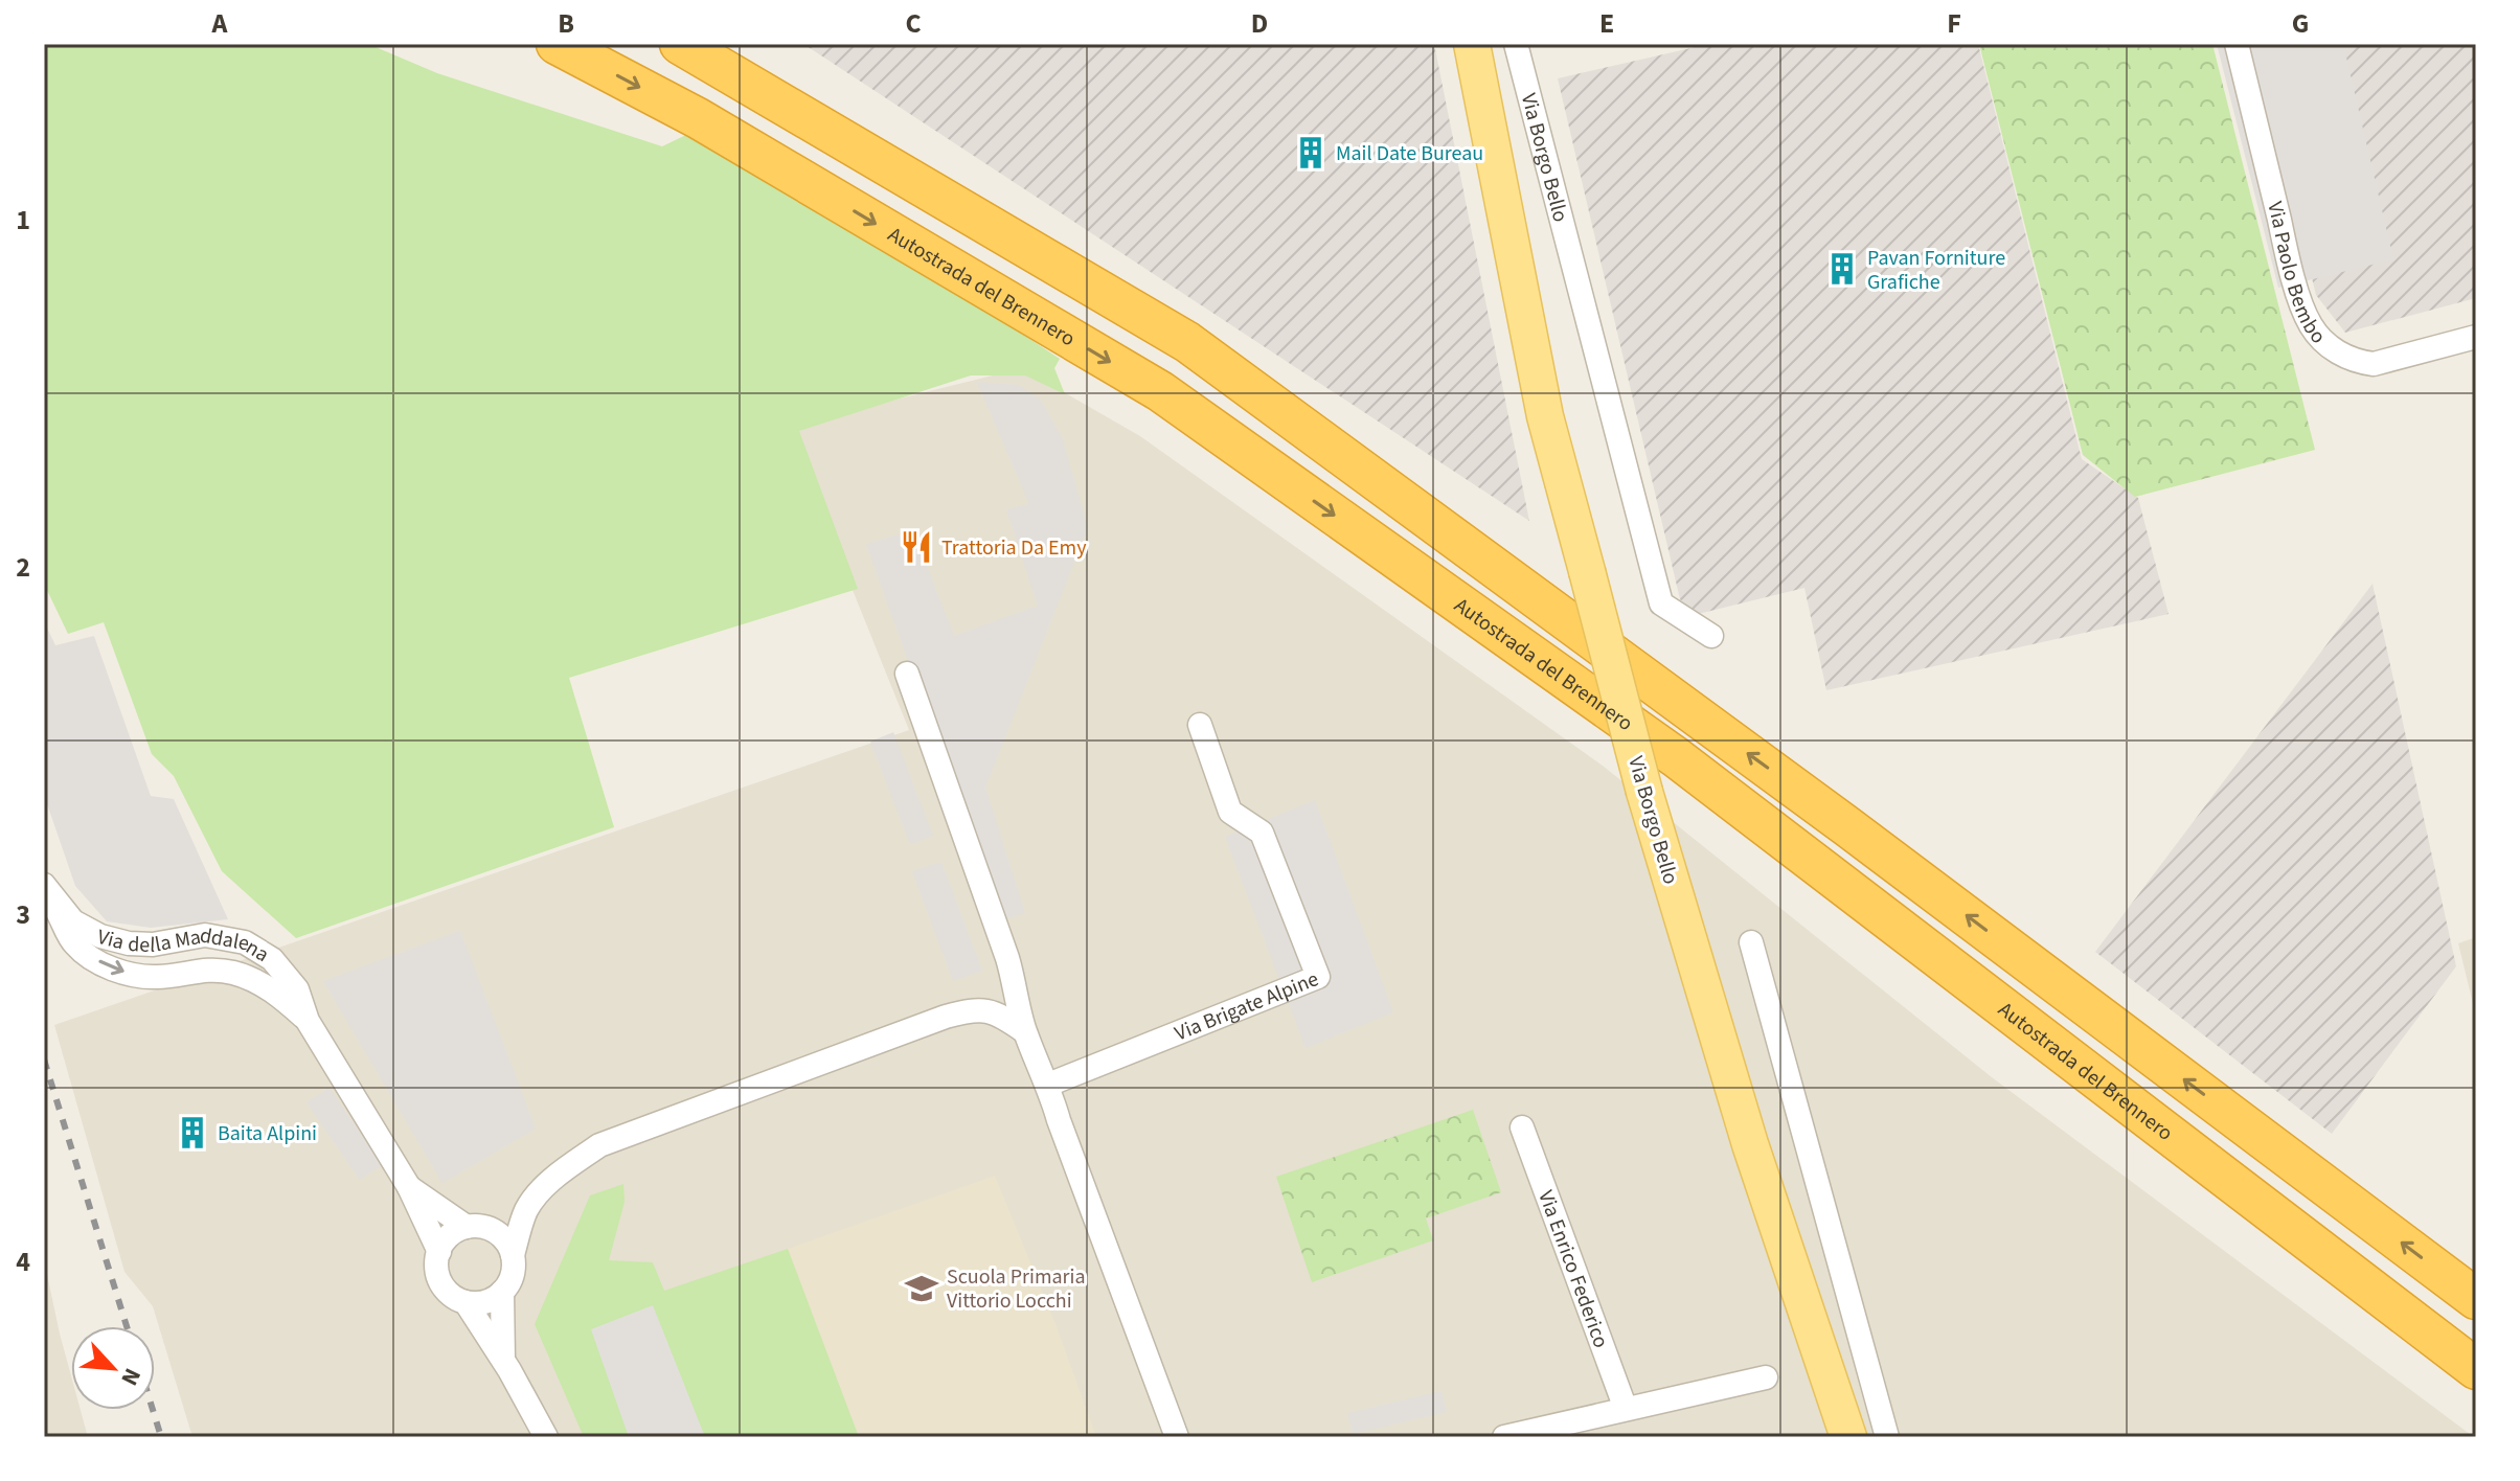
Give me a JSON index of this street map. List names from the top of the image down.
{
  "streets": {
    "highway": ["Autostrada del Brennero"],
    "main road": ["Via Borgo Bello"],
    "street": [
      "Via Paolo Bembo",
      "Via della Maddalena",
      "Via Brigate Alpine",
      "Via Enrico Federico"
    ]
  },
  "places": {
    "building": ["Mail Date Bureau", "Pavan Forniture Grafiche", "Baita Alpini"],
    "restaurant": ["Trattoria Da Emy"],
    "school or university": ["Scuola Primaria Vittorio Locchi"]
  },
  "north": "bottom right",
  "grid": {
    "columns": [
      "A",
      "B",
      "C",
      "D",
      "E",
      "F",
      "G"
    ],
    "rows": [
      "1",
      "2",
      "3",
      "4"
    ]
  }
}
